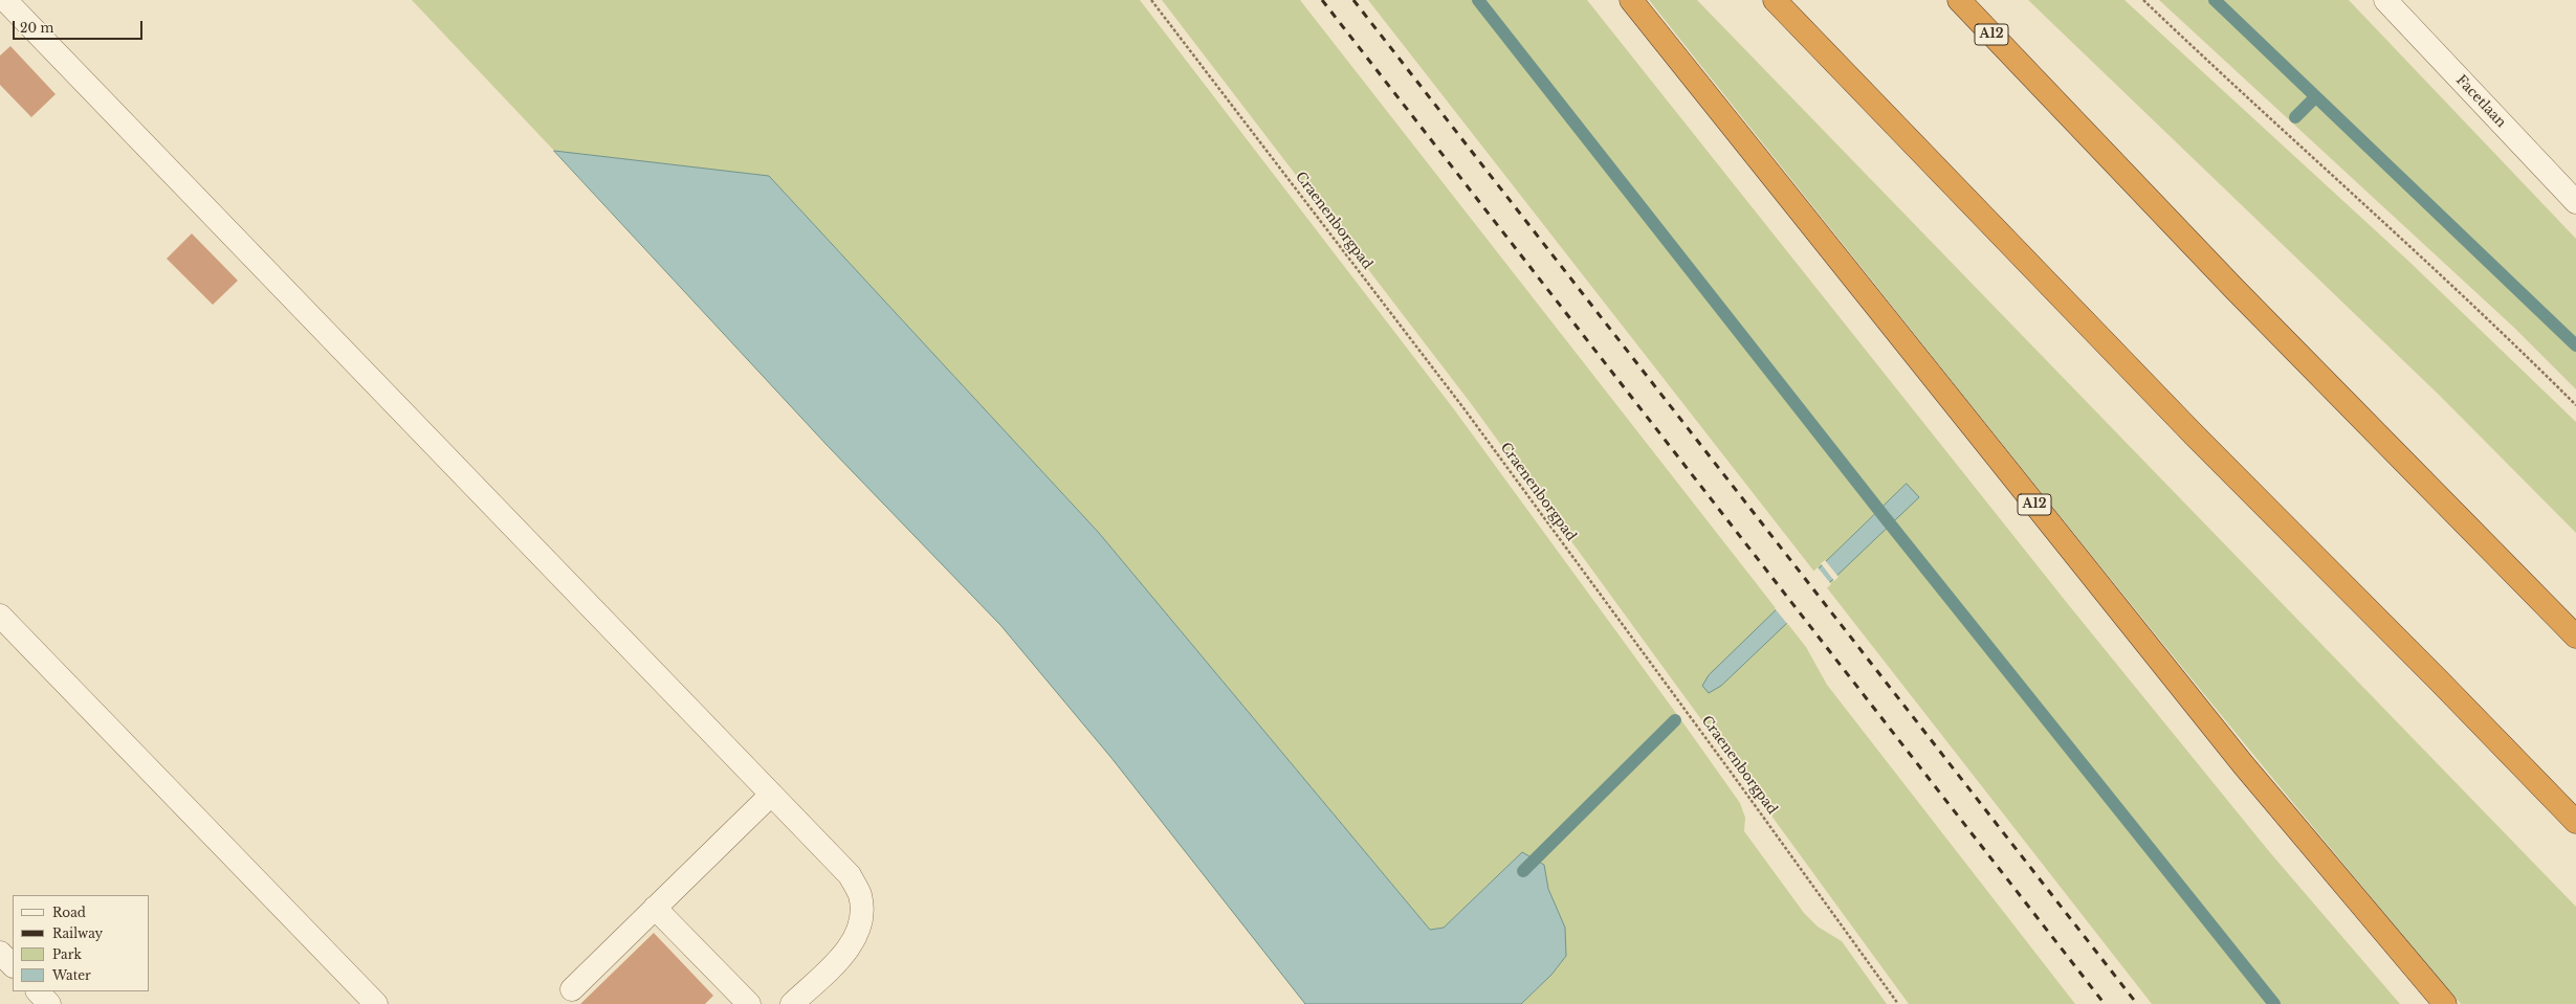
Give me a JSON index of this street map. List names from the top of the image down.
{
  "streets": {
    "highway": ["A12"],
    "street": ["Facetlaan"],
    "path": ["Craenenborgpad"]
  },
  "legend": [
    "Road",
    "Railway",
    "Park",
    "Water"
  ],
  "scale_bar": "20 m"
}
